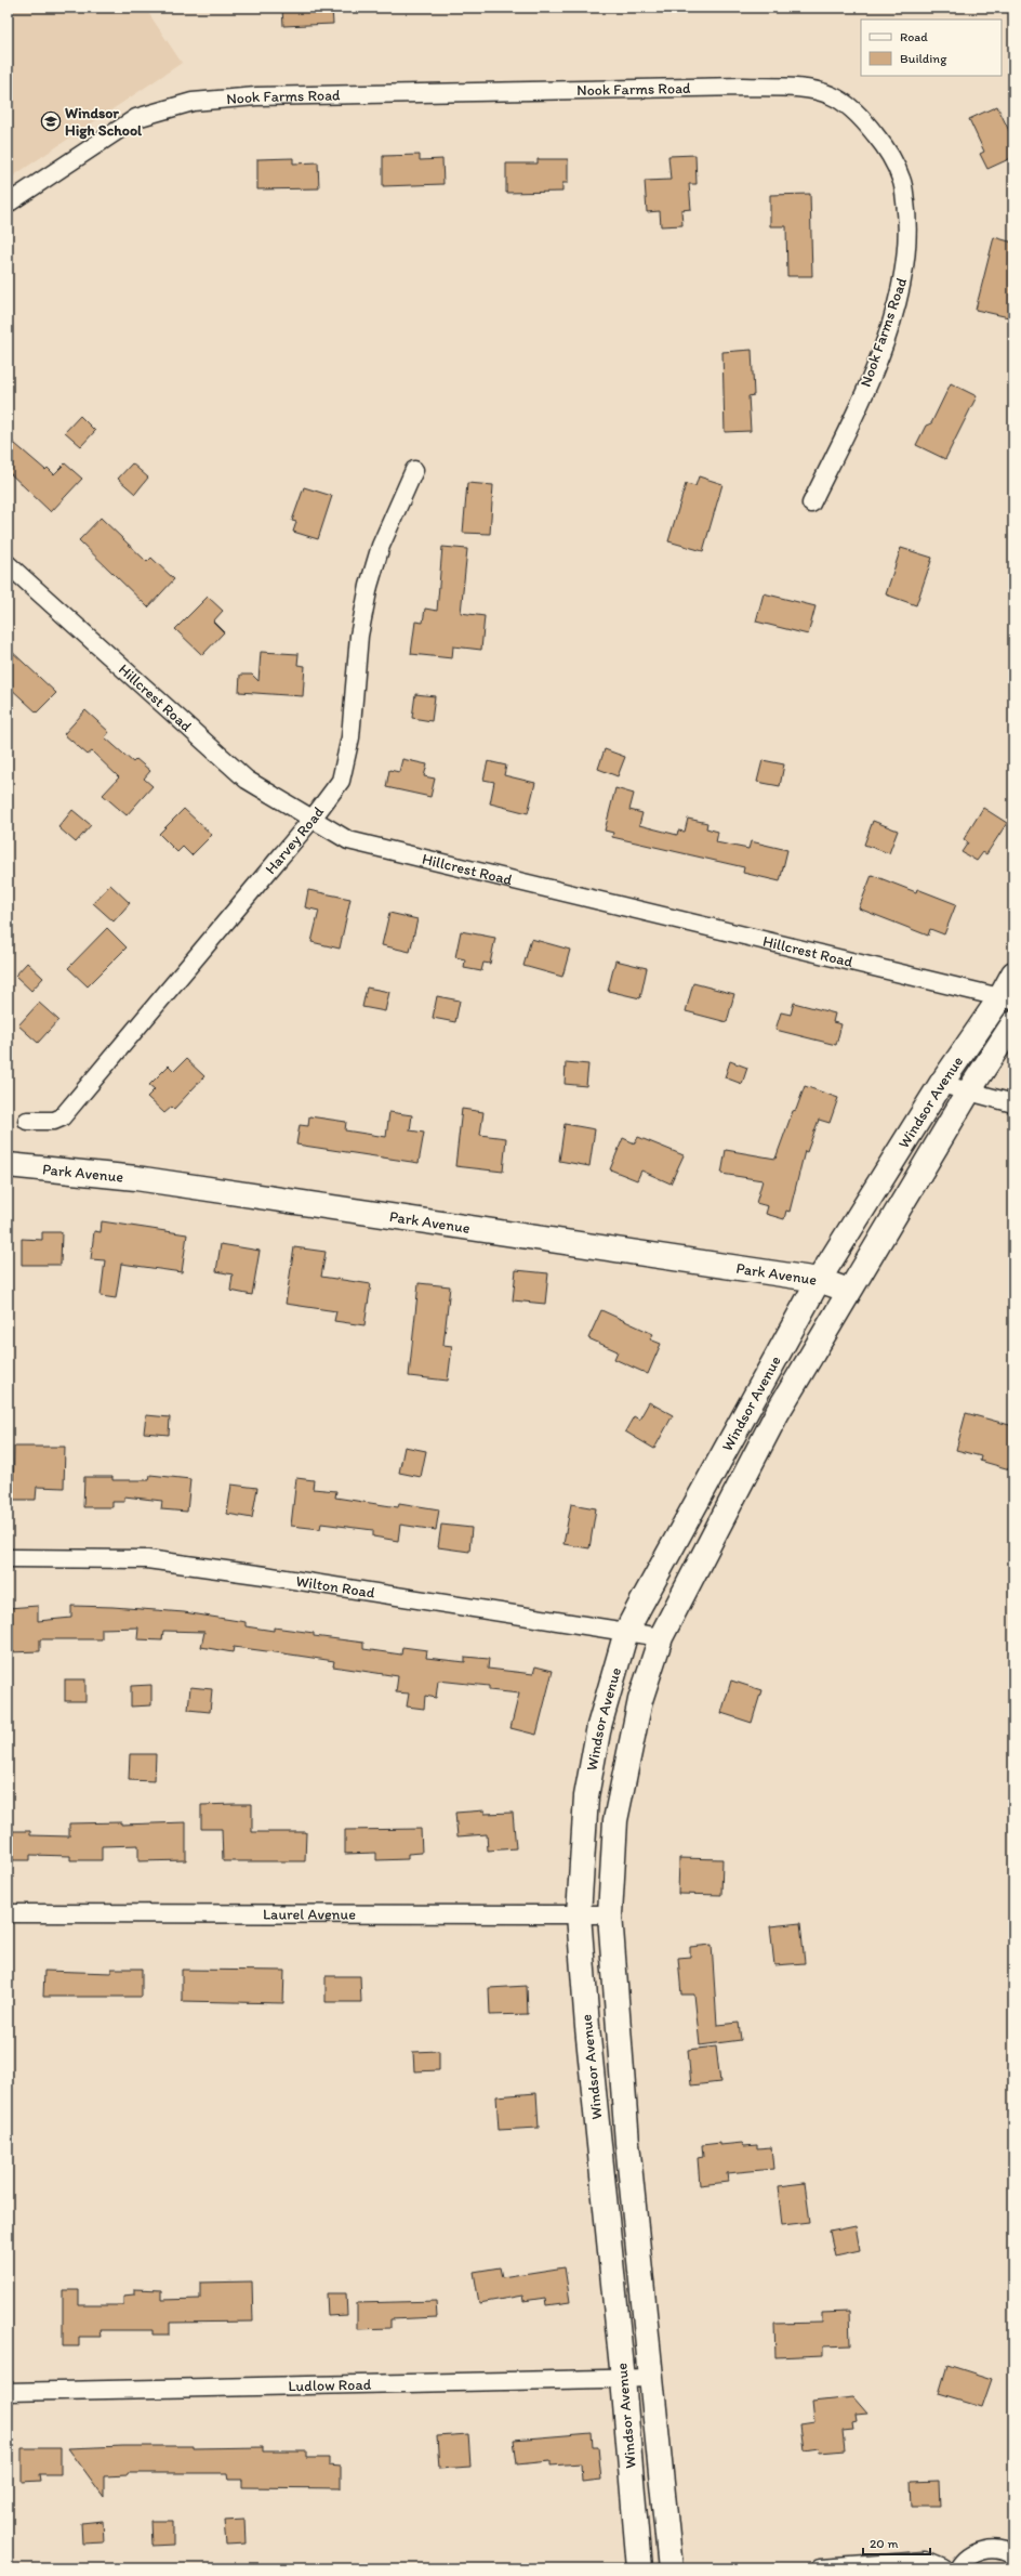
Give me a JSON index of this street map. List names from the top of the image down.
{
  "streets": {
    "main road": ["Windsor Avenue", "Park Avenue"],
    "street": [
      "Nook Farms Road",
      "Hillcrest Road",
      "Harvey Road",
      "Wilton Road",
      "Laurel Avenue",
      "Ludlow Road"
    ]
  },
  "crossings": [
    ["Hillcrest Road", "Harvey Road"],
    ["Hillcrest Road", "Windsor Avenue"],
    ["Windsor Avenue", "Park Avenue"],
    ["Windsor Avenue", "Wilton Road"],
    ["Windsor Avenue", "Laurel Avenue"],
    ["Windsor Avenue", "Ludlow Road"]
  ],
  "places": {
    "school or university": ["Windsor High School"]
  },
  "legend": ["Road", "Building"],
  "scale_bar": "20 m"
}
